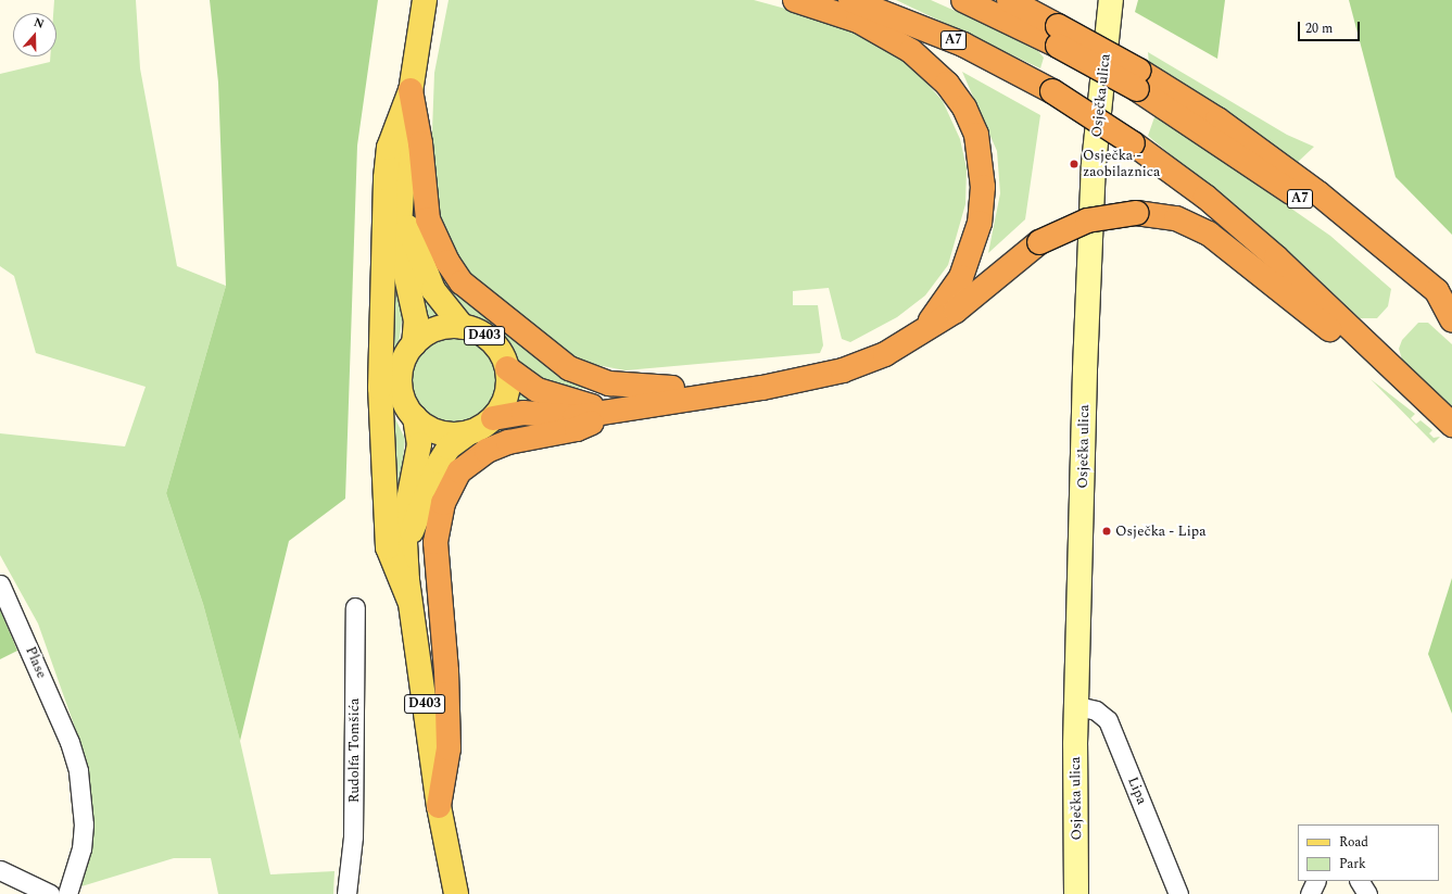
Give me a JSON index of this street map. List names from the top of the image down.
{
  "streets": {
    "highway": ["A7"],
    "main road": ["Osječka ulica", "D403"],
    "street": ["Plase", "Rudolfa Tomšića", "Lipa"]
  },
  "crossings": [
    ["Osječka ulica", "Lipa"]
  ],
  "places": ["Osječka - zaobilaznica", "Osječka - Lipa"],
  "legend": ["Road", "Park"],
  "scale_bar": "20 m",
  "north": "top"
}
